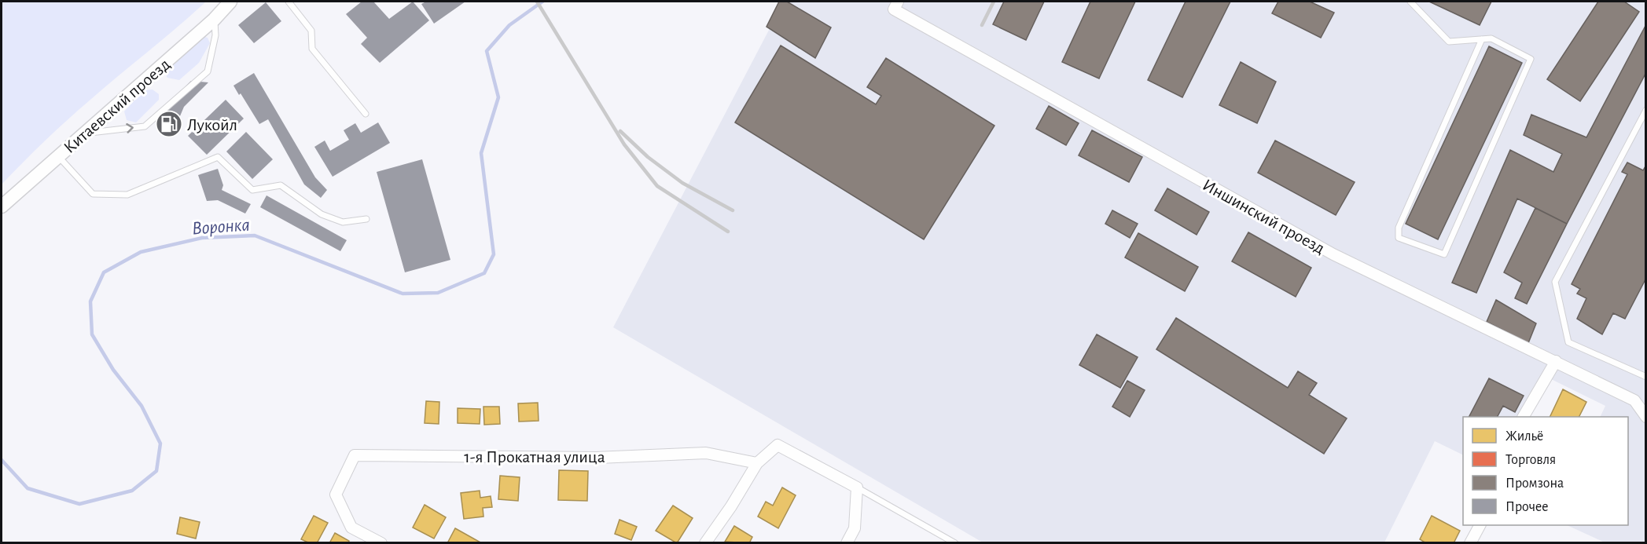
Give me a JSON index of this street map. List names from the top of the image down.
{
  "streets": {
    "street": ["Китаевский проезд", "Иншинский проезд", "1-я Прокатная улица"]
  },
  "water": ["Воронка"],
  "places": {
    "fuel station": ["Лукойл"]
  },
  "legend": [
    "Жильё",
    "Торговля",
    "Промзона",
    "Прочее"
  ]
}
